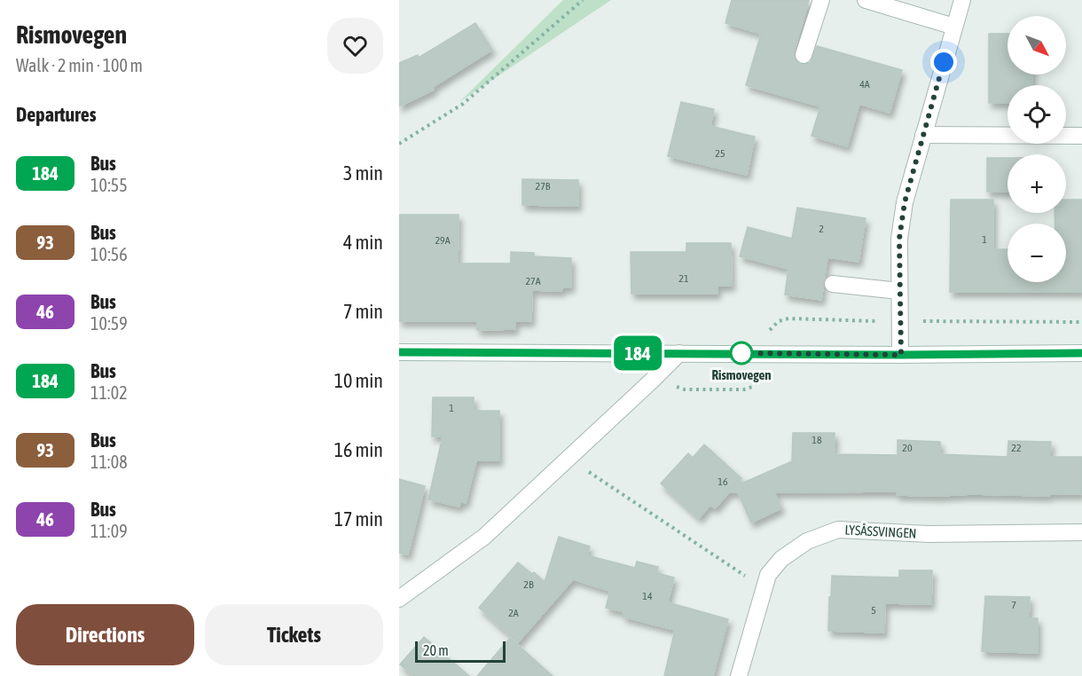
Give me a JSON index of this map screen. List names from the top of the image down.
{
  "streets": {
    "street": ["LYSÅSSVINGEN"]
  },
  "places": ["Rismovegen"],
  "lines": ["bus line 184"],
  "house_numbers": [
    "4A",
    "25",
    "27B",
    "2",
    "1",
    "29A",
    "21",
    "27A",
    "1",
    "18",
    "20",
    "22",
    "16",
    "2B",
    "14",
    "7",
    "5",
    "2A"
  ],
  "scale_bar": "20 m",
  "north": "bottom right",
  "page": {
    "heading": [
      ["Rismovegen", "Walk · 2 min · 100 m"],
      "Departures"
    ],
    "on_map": "184",
    "map_buttons": ["+", "−"],
    "list": [
      {
        "mark": "184",
        "name": "Bus",
        "note": "10:55",
        "value": "3 min"
      },
      {
        "mark": "93",
        "name": "Bus",
        "note": "10:56",
        "value": "4 min"
      },
      {
        "mark": "46",
        "name": "Bus",
        "note": "10:59",
        "value": "7 min"
      },
      {
        "mark": "184",
        "name": "Bus",
        "note": "11:02",
        "value": "10 min"
      },
      {
        "mark": "93",
        "name": "Bus",
        "note": "11:08",
        "value": "16 min"
      },
      {
        "mark": "46",
        "name": "Bus",
        "note": "11:09",
        "value": "17 min"
      }
    ],
    "buttons": ["Directions", "Tickets"],
    "scale": "20 m"
  }
}
